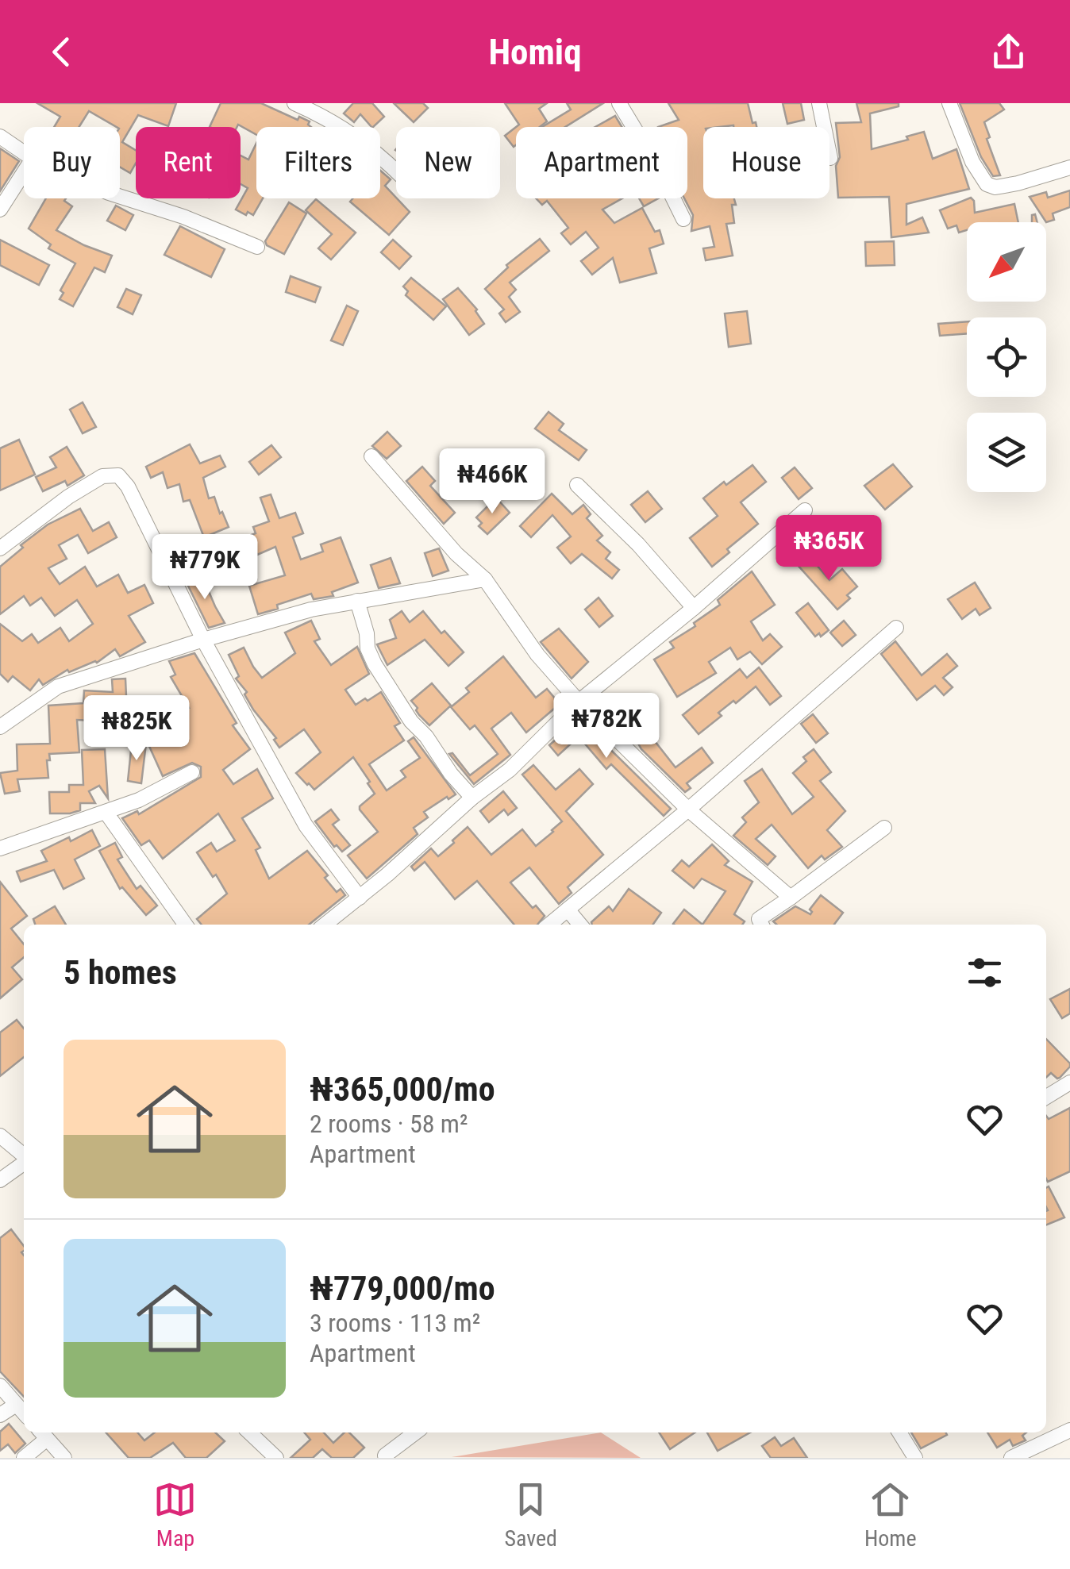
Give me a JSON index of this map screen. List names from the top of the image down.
{
  "north": "bottom left",
  "page": {
    "header": "Homiq",
    "chip": [
      "Buy",
      "Rent",
      "Filters",
      "New",
      "Apartment",
      "House"
    ],
    "price": [
      "₦466K",
      "₦365K",
      "₦779K",
      "₦782K",
      "₦825K"
    ],
    "heading": "5 homes",
    "list": [
      {
        "name": "₦365,000/mo",
        "note": "2 rooms · 58 m² · Apartment"
      },
      {
        "name": "₦779,000/mo",
        "note": "3 rooms · 113 m² · Apartment"
      }
    ],
    "tabs": ["Map", "Saved", "Home"]
  }
}
